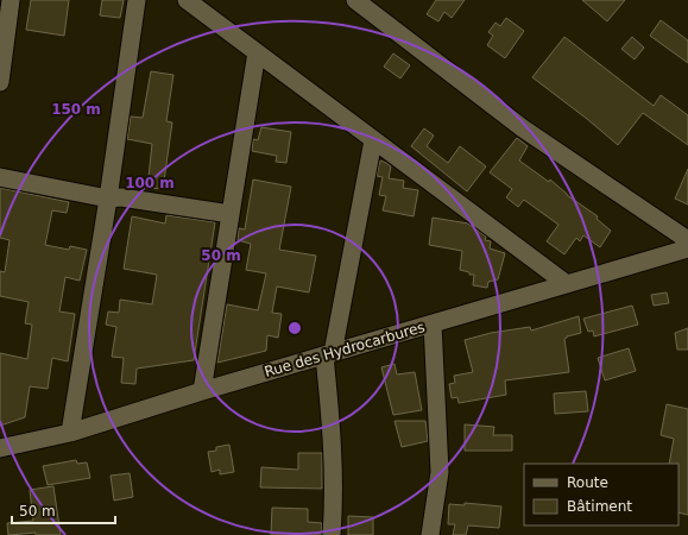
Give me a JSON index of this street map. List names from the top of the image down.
{
  "streets": {
    "street": ["Rue des Hydrocarbures"]
  },
  "legend": ["Route", "Bâtiment"],
  "scale_bar": "50 m",
  "rings": ["150 m", "100 m", "50 m"]
}
